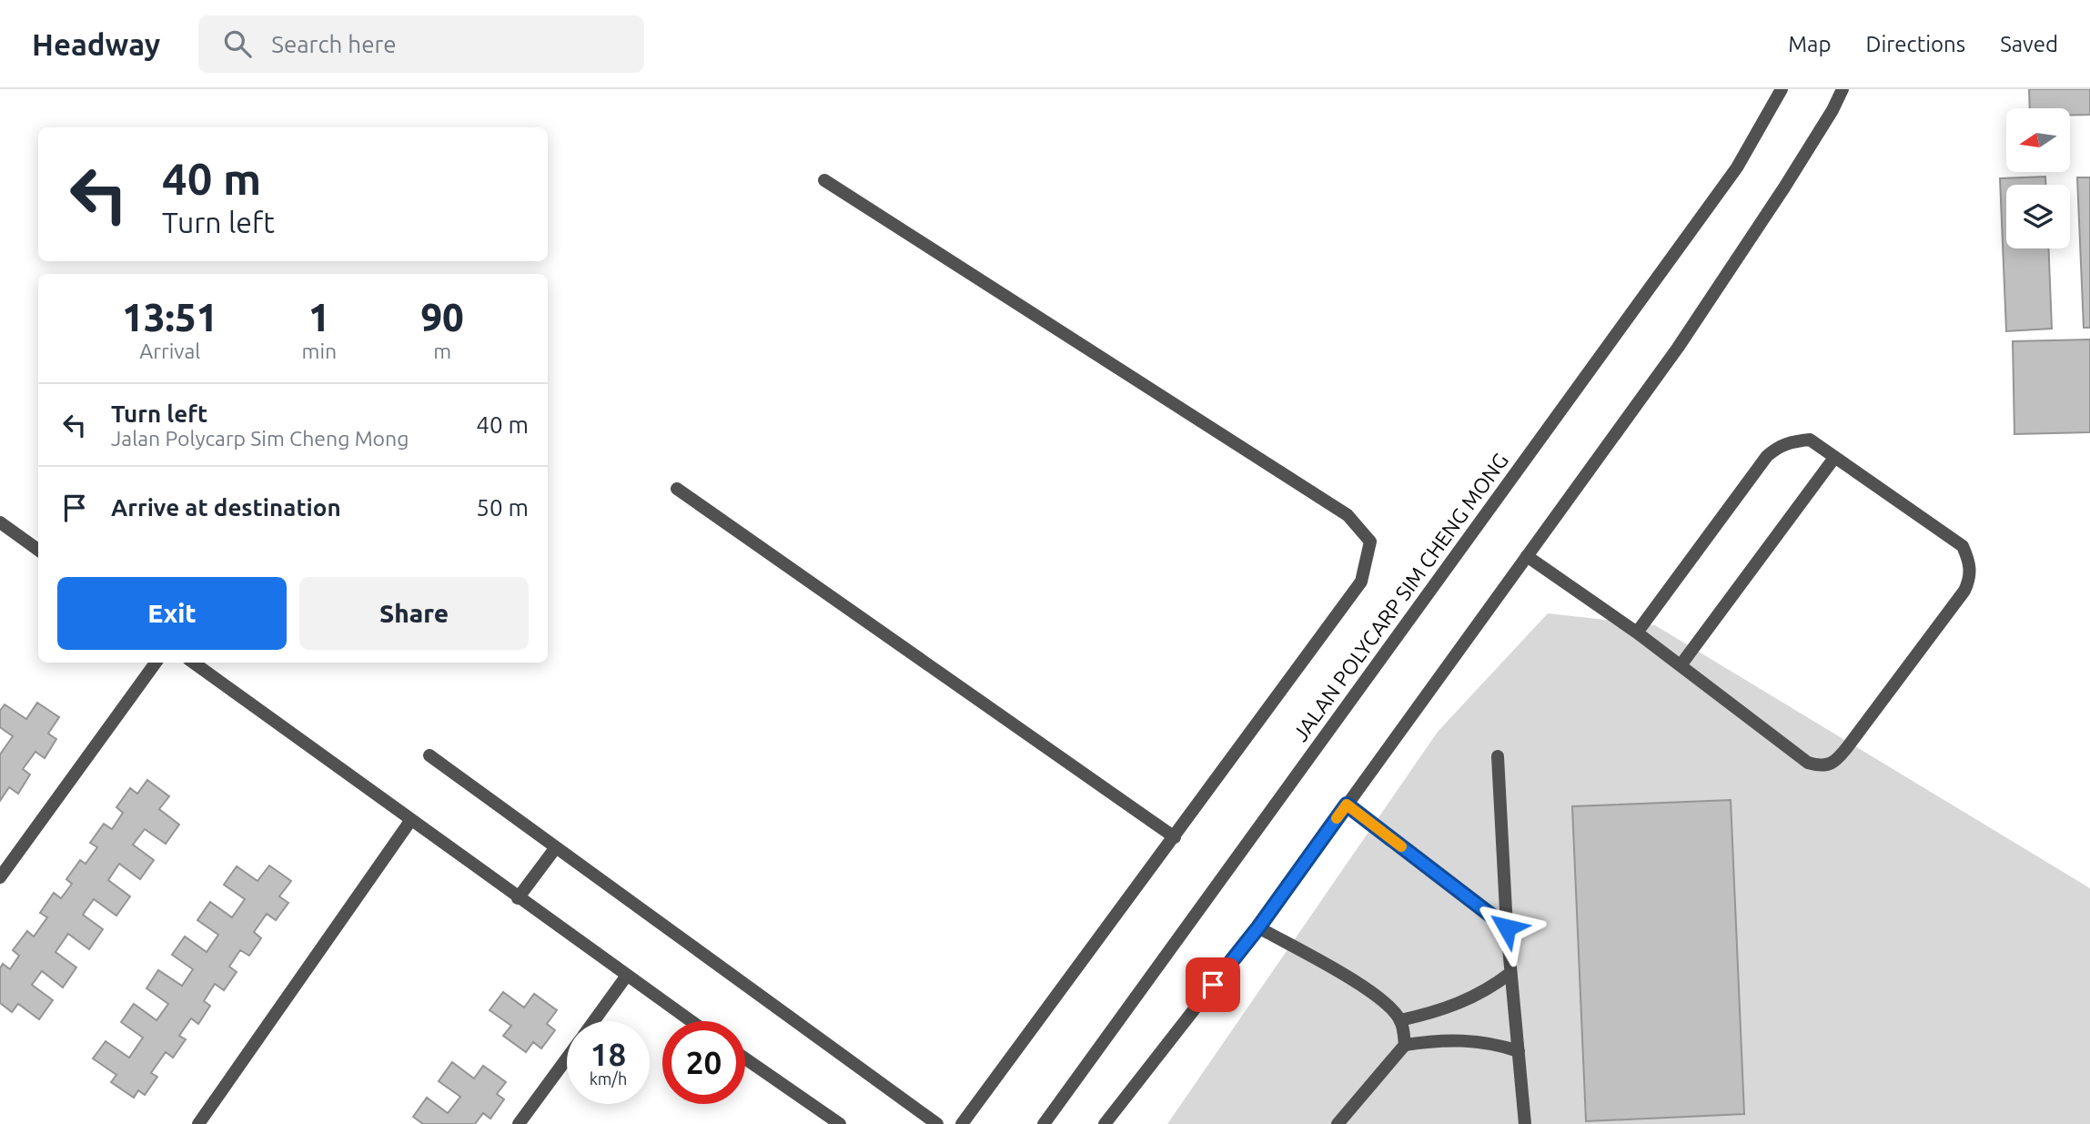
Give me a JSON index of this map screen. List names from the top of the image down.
{
  "streets": {
    "street": ["JALAN POLYCARP SIM CHENG MONG"]
  },
  "north": "left",
  "page": {
    "header": "Headway",
    "search": "Search here",
    "nav": ["Map", "Directions", "Saved"],
    "turn": ["40 m", "Turn left"],
    "eta": [
      "13:51",
      "Arrival",
      "1",
      "min",
      "90",
      "m"
    ],
    "list": [
      {
        "name": "Turn left",
        "note": "Jalan Polycarp Sim Cheng Mong",
        "value": "40 m"
      },
      {
        "name": "Arrive at destination",
        "value": "50 m"
      }
    ],
    "buttons": ["Exit", "Share"],
    "speed": "18 km/h",
    "limit": "20"
  }
}
